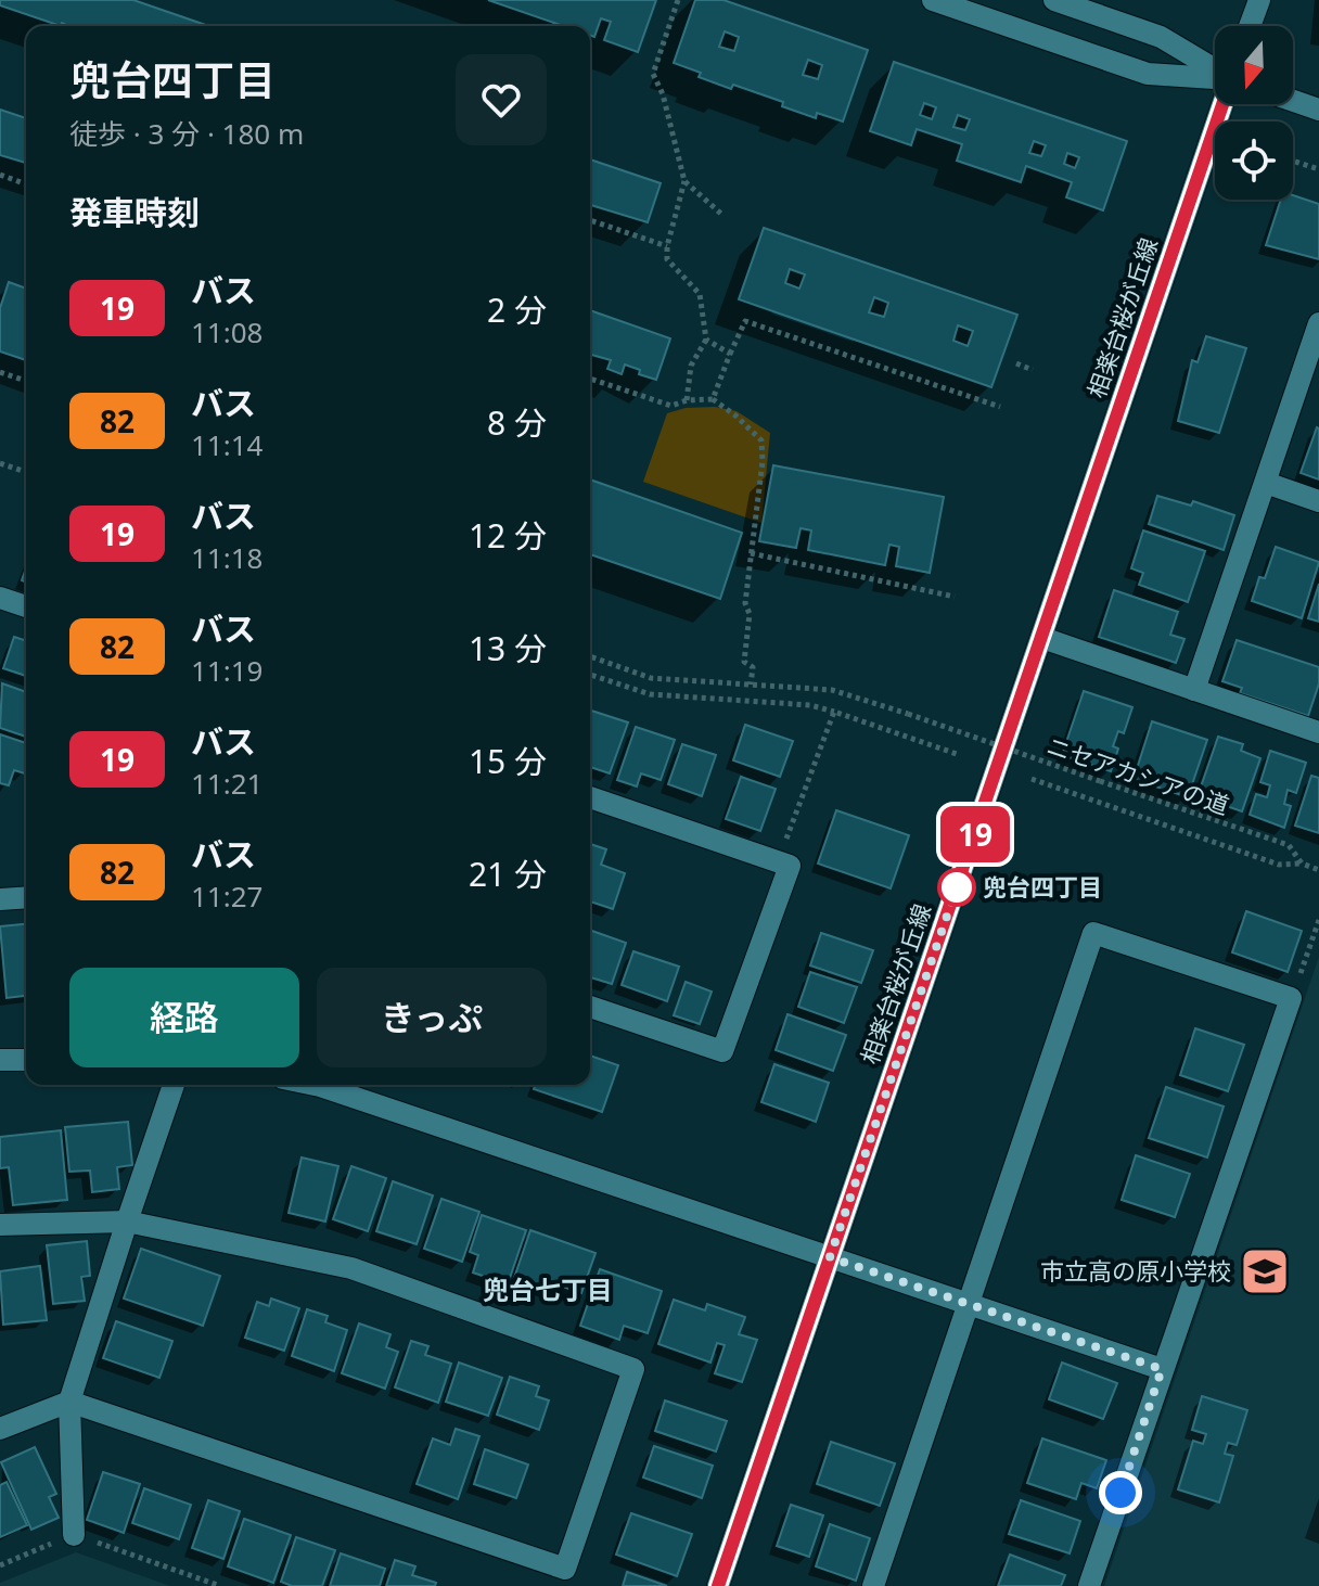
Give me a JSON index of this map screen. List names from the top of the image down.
{
  "streets": {
    "street": ["相楽台桜が丘線"],
    "path": ["ニセアカシアの道"]
  },
  "districts": ["兜台七丁目"],
  "places": {
    "other": ["兜台四丁目"],
    "school or university": ["市立高の原小学校"]
  },
  "lines": ["bus line 19"],
  "north": "bottom",
  "page": {
    "on_map": "19",
    "heading": [
      ["兜台四丁目", "徒歩 · 3 分 · 180 m"],
      "発車時刻"
    ],
    "list": [
      {
        "mark": "19",
        "name": "バス",
        "note": "11:08",
        "value": "2 分"
      },
      {
        "mark": "82",
        "name": "バス",
        "note": "11:14",
        "value": "8 分"
      },
      {
        "mark": "19",
        "name": "バス",
        "note": "11:18",
        "value": "12 分"
      },
      {
        "mark": "82",
        "name": "バス",
        "note": "11:19",
        "value": "13 分"
      },
      {
        "mark": "19",
        "name": "バス",
        "note": "11:21",
        "value": "15 分"
      },
      {
        "mark": "82",
        "name": "バス",
        "note": "11:27",
        "value": "21 分"
      }
    ],
    "buttons": ["経路", "きっぷ"]
  }
}
